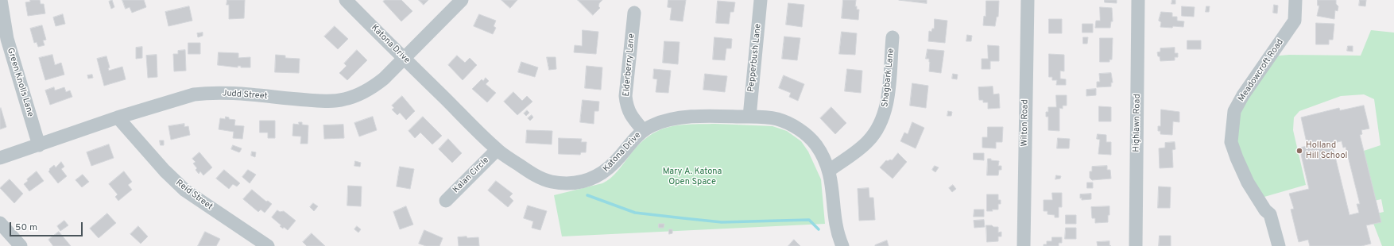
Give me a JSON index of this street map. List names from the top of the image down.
{
  "streets": {
    "street": [
      "Katona Drive",
      "Pepperbush Lane",
      "Elderberry Lane",
      "Meadowcroft Road",
      "Shagbark Lane",
      "Green Knolls Lane",
      "Judd Street",
      "Wilton Road",
      "Highlawn Road",
      "Kalan Circle",
      "Reid Street"
    ]
  },
  "crossings": [
    ["Katona Drive", "Pepperbush Lane"],
    ["Katona Drive", "Elderberry Lane"],
    ["Katona Drive", "Shagbark Lane"],
    ["Katona Drive", "Judd Street"],
    ["Katona Drive", "Kalan Circle"],
    ["Green Knolls Lane", "Judd Street"],
    ["Judd Street", "Reid Street"]
  ],
  "parks": ["Mary A. Katona Open Space"],
  "places": ["Holland Hill School"],
  "scale_bar": "50 m"
}
